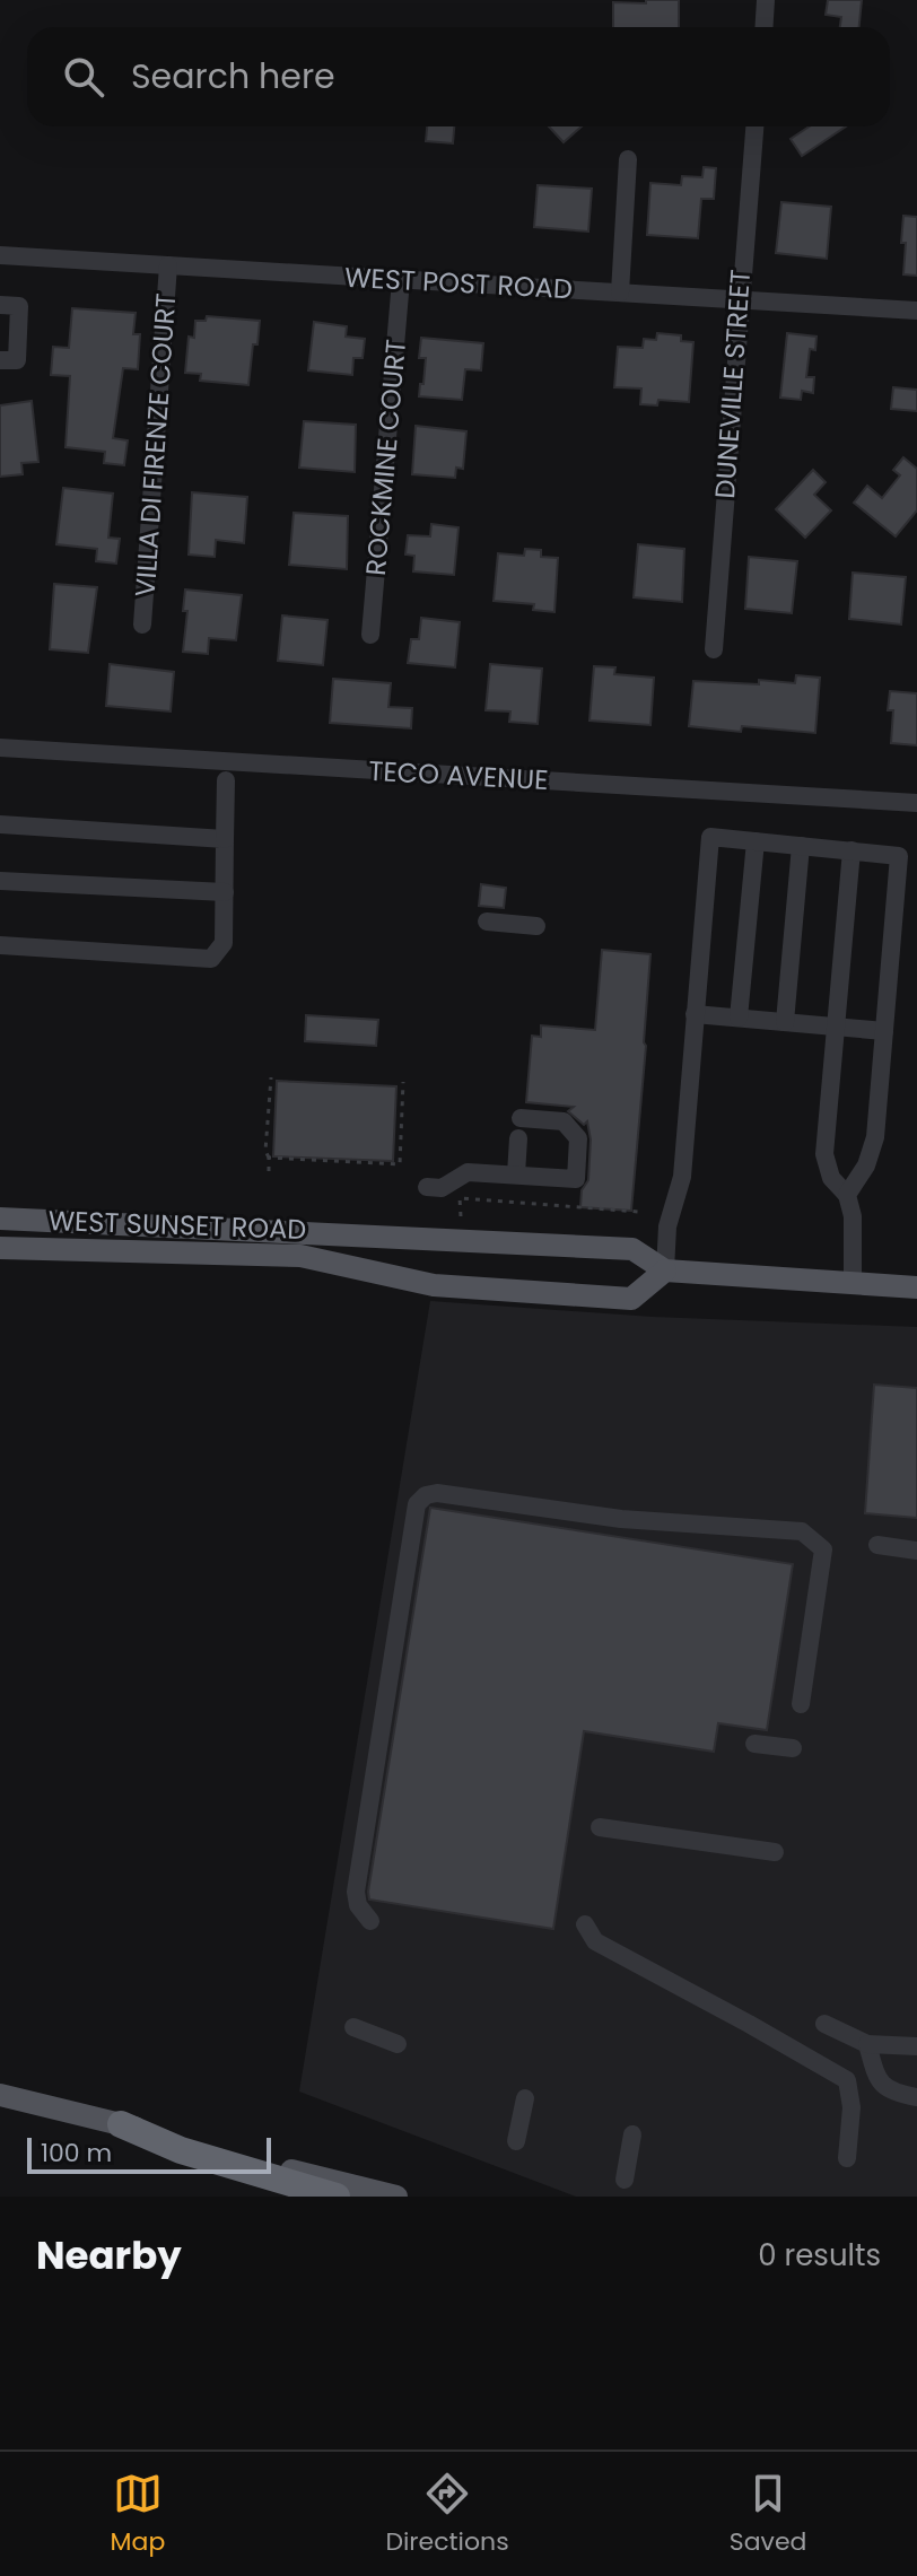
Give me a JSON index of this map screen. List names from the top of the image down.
{
  "streets": {
    "main road": ["WEST SUNSET ROAD"],
    "street": [
      "WEST POST ROAD",
      "DUNEVILLE STREET",
      "VILLA DI FIRENZE COURT",
      "ROCKMINE COURT",
      "TECO AVENUE"
    ]
  },
  "crossings": [
    ["WEST POST ROAD", "DUNEVILLE STREET"],
    ["WEST POST ROAD", "VILLA DI FIRENZE COURT"],
    ["WEST POST ROAD", "ROCKMINE COURT"]
  ],
  "scale_bar": "100 m",
  "page": {
    "search": "Search here",
    "scale": "100 m",
    "heading": ["Nearby", "0 results"],
    "nav": ["Map", "Directions", "Saved"]
  }
}
